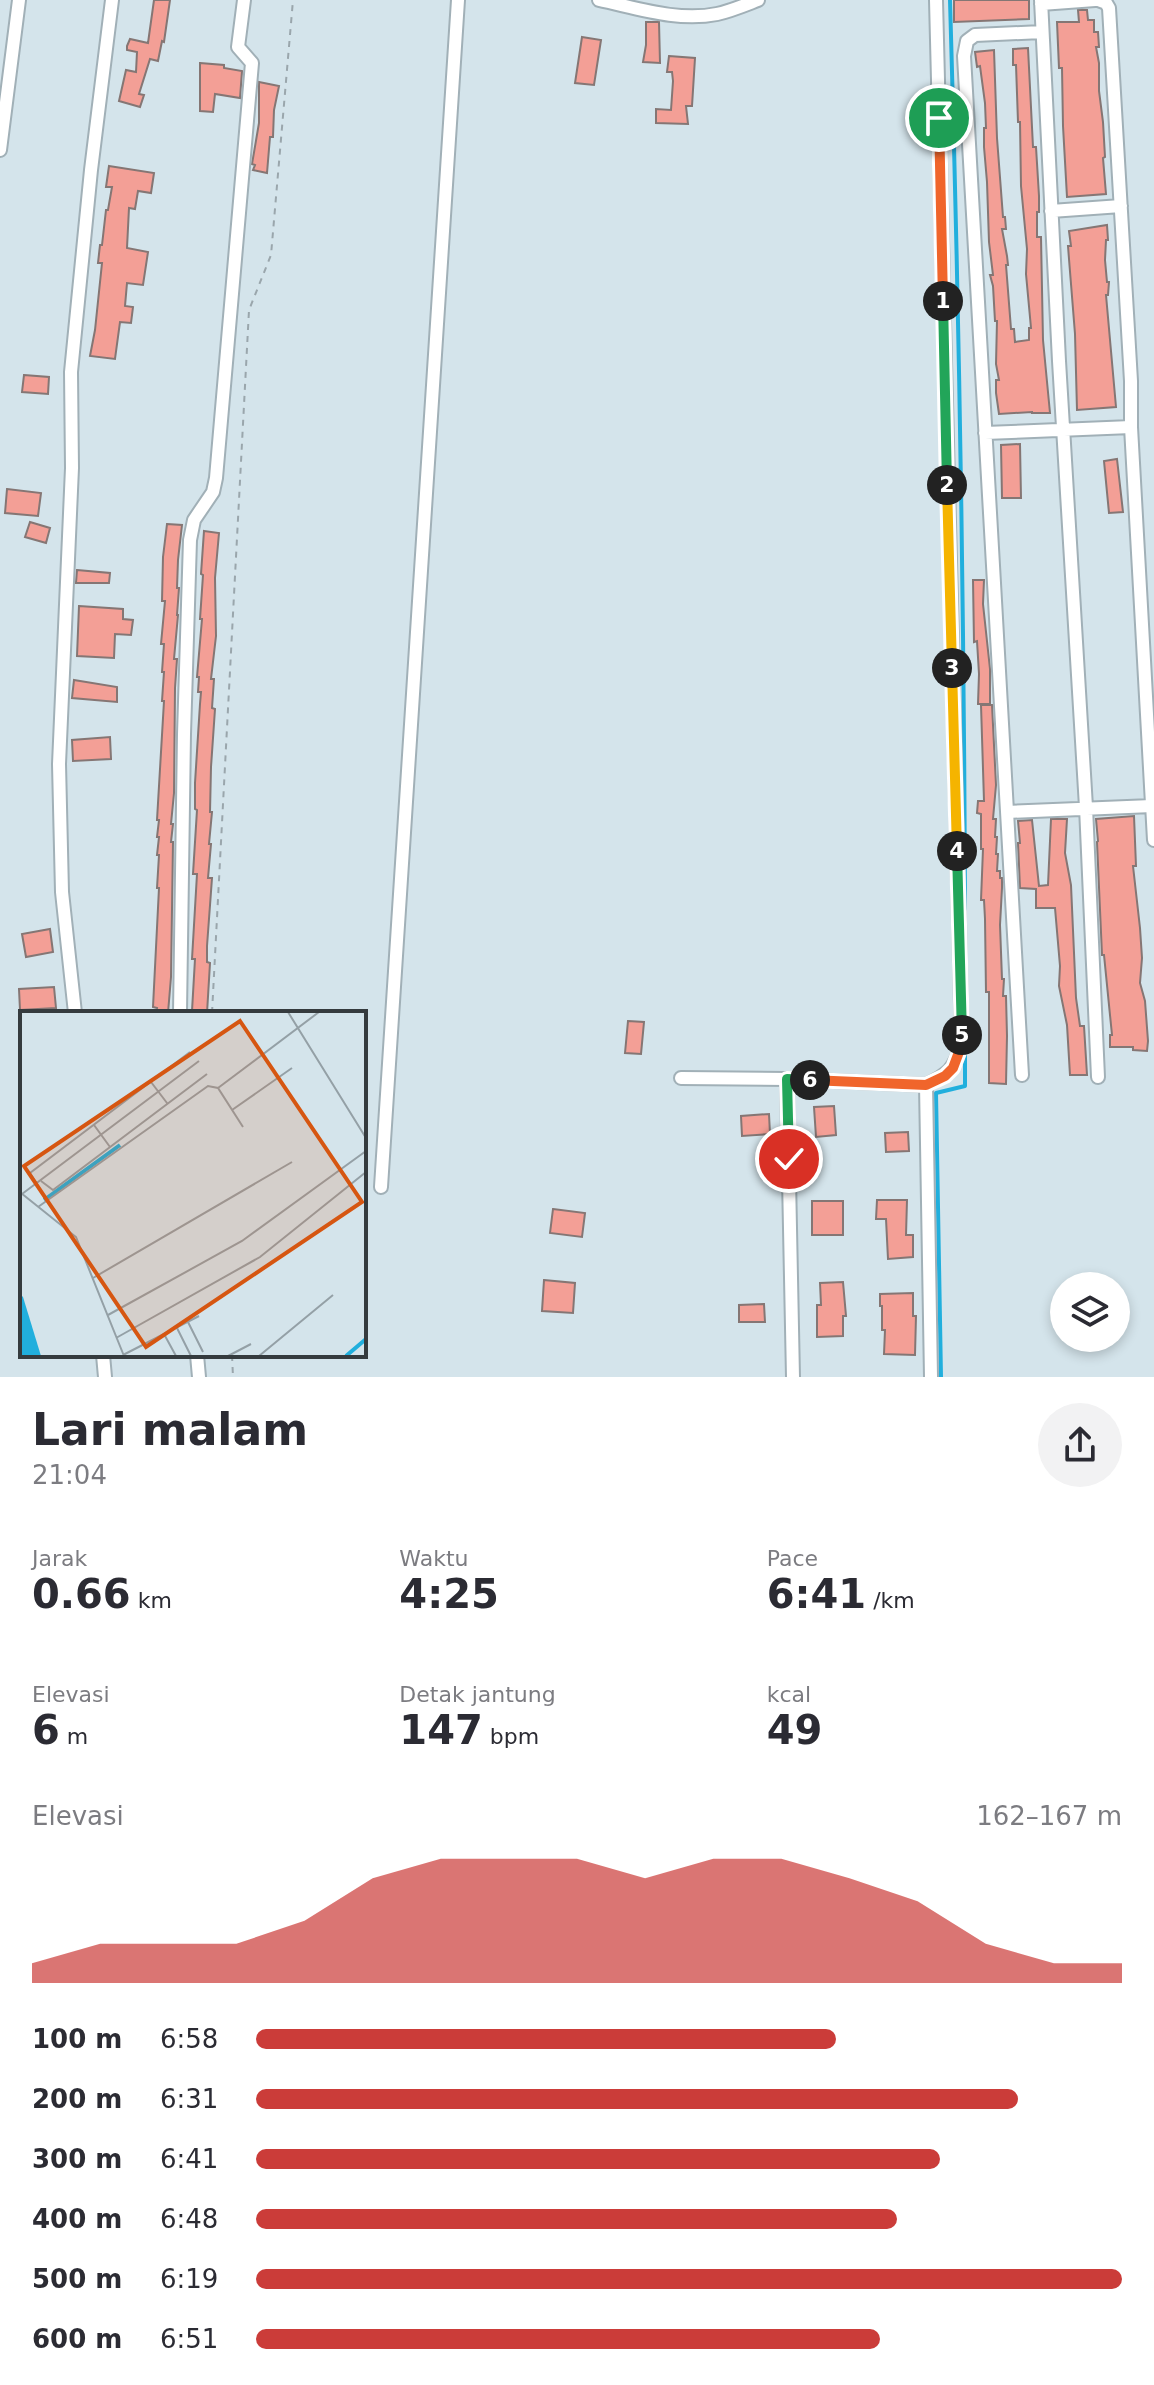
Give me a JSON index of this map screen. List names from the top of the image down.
{
  "page": {
    "pins": [
      "1",
      "2",
      "3",
      "4",
      "5",
      "6"
    ],
    "heading": ["Lari malam", "21:04"],
    "stats": [
      ["Jarak", "0.66 km"],
      ["Waktu", "4:25"],
      ["Pace", "6:41 /km"],
      ["Elevasi", "6 m"],
      ["Detak jantung", "147 bpm"],
      ["kcal", "49"]
    ],
    "chart": ["Elevasi", "162–167 m"],
    "list": [
      {
        "name": "100 m",
        "note": "6:58"
      },
      {
        "name": "200 m",
        "note": "6:31"
      },
      {
        "name": "300 m",
        "note": "6:41"
      },
      {
        "name": "400 m",
        "note": "6:48"
      },
      {
        "name": "500 m",
        "note": "6:19"
      },
      {
        "name": "600 m",
        "note": "6:51"
      }
    ]
  }
}
